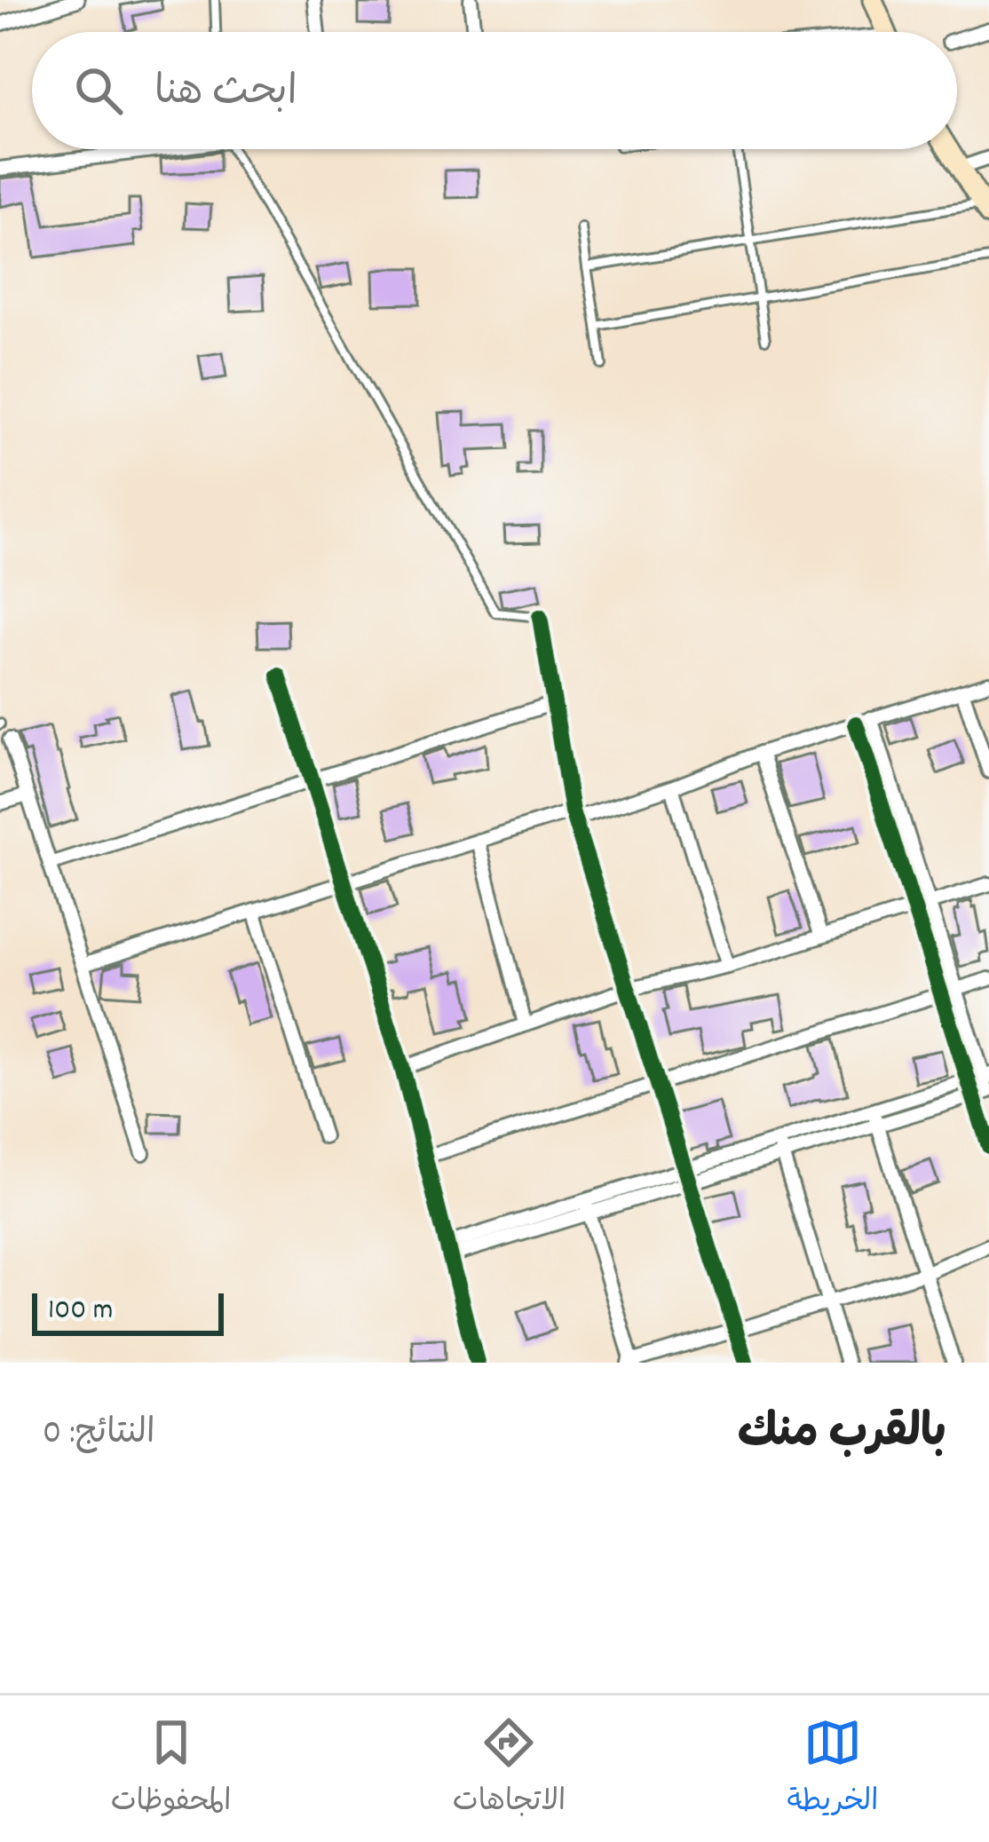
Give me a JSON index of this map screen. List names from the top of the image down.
{
  "scale_bar": "100 m",
  "page": {
    "search": "ابحث هنا",
    "scale": "100 m",
    "heading": ["بالقرب منك", "النتائج: 0"],
    "nav": ["الخريطة", "الاتجاهات", "المحفوظات"]
  }
}
